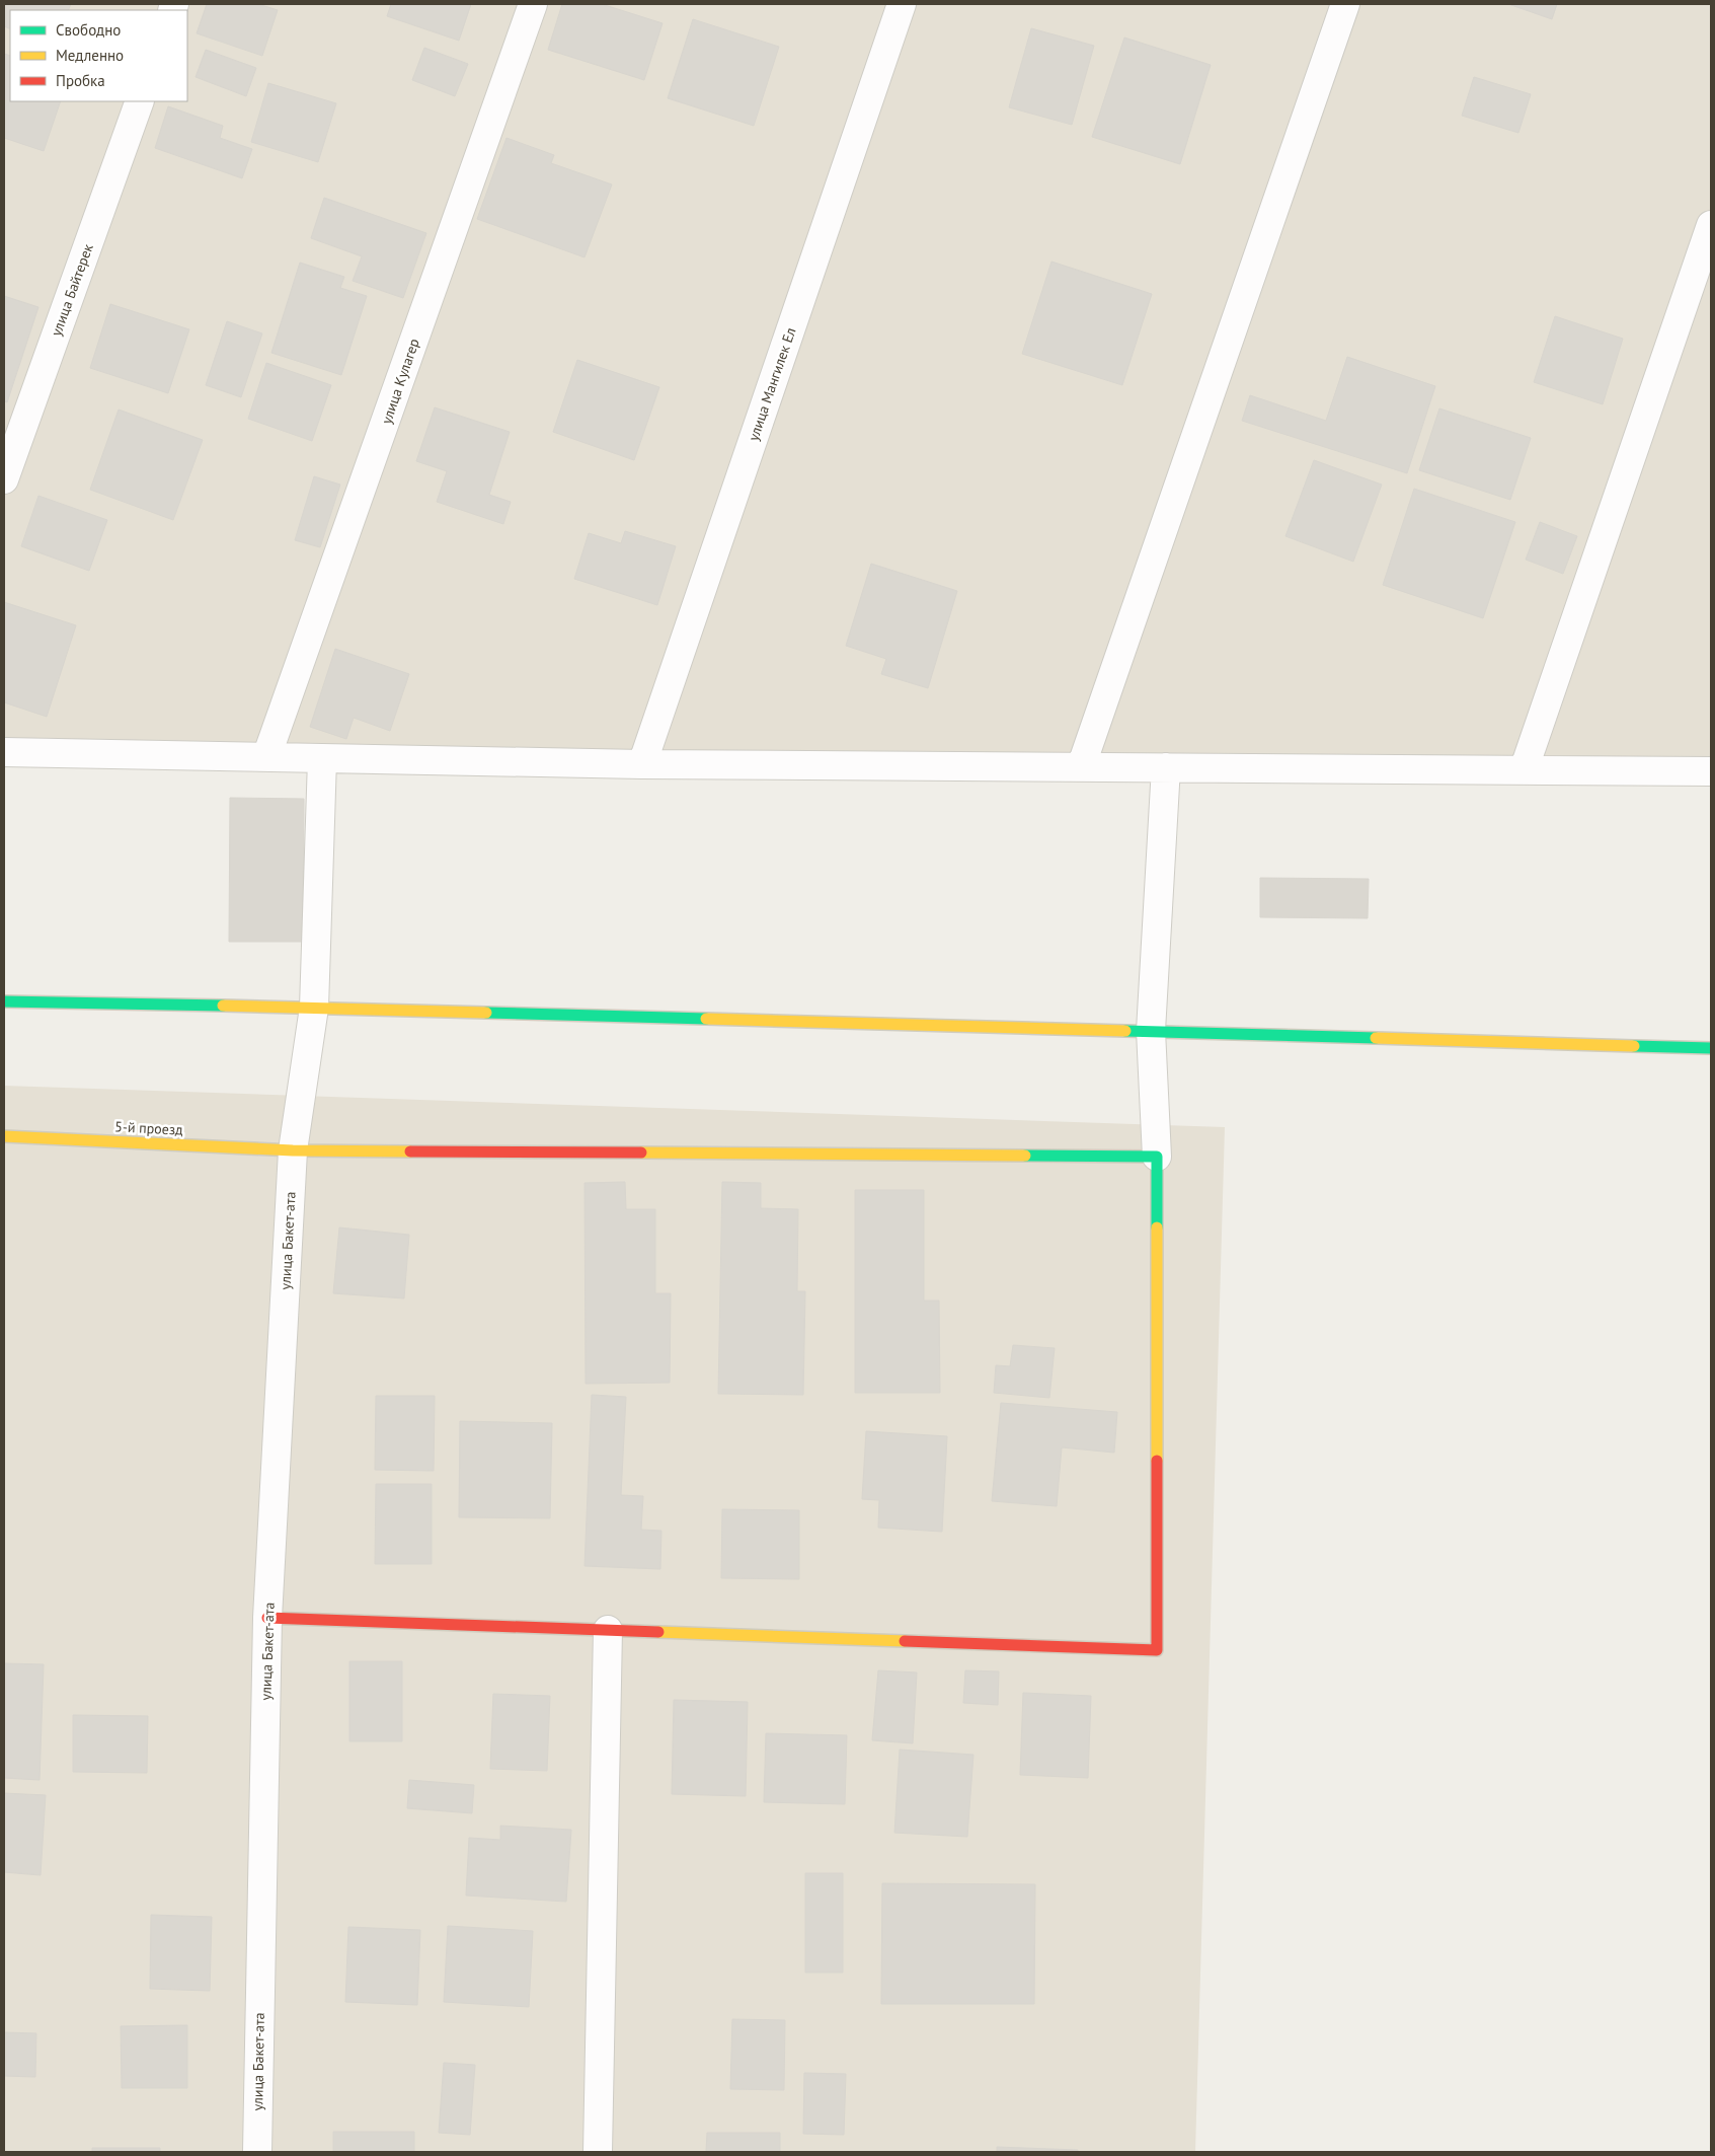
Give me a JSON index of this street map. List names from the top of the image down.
{
  "streets": {
    "street": [
      "улица Байтерек",
      "улица Кулагер",
      "улица Мангилек Ел",
      "5-й проезд",
      "улица Бакет-ата"
    ]
  },
  "crossings": [
    ["5-й проезд", "улица Бакет-ата"]
  ],
  "legend": ["Свободно", "Медленно", "Пробка"]
}
